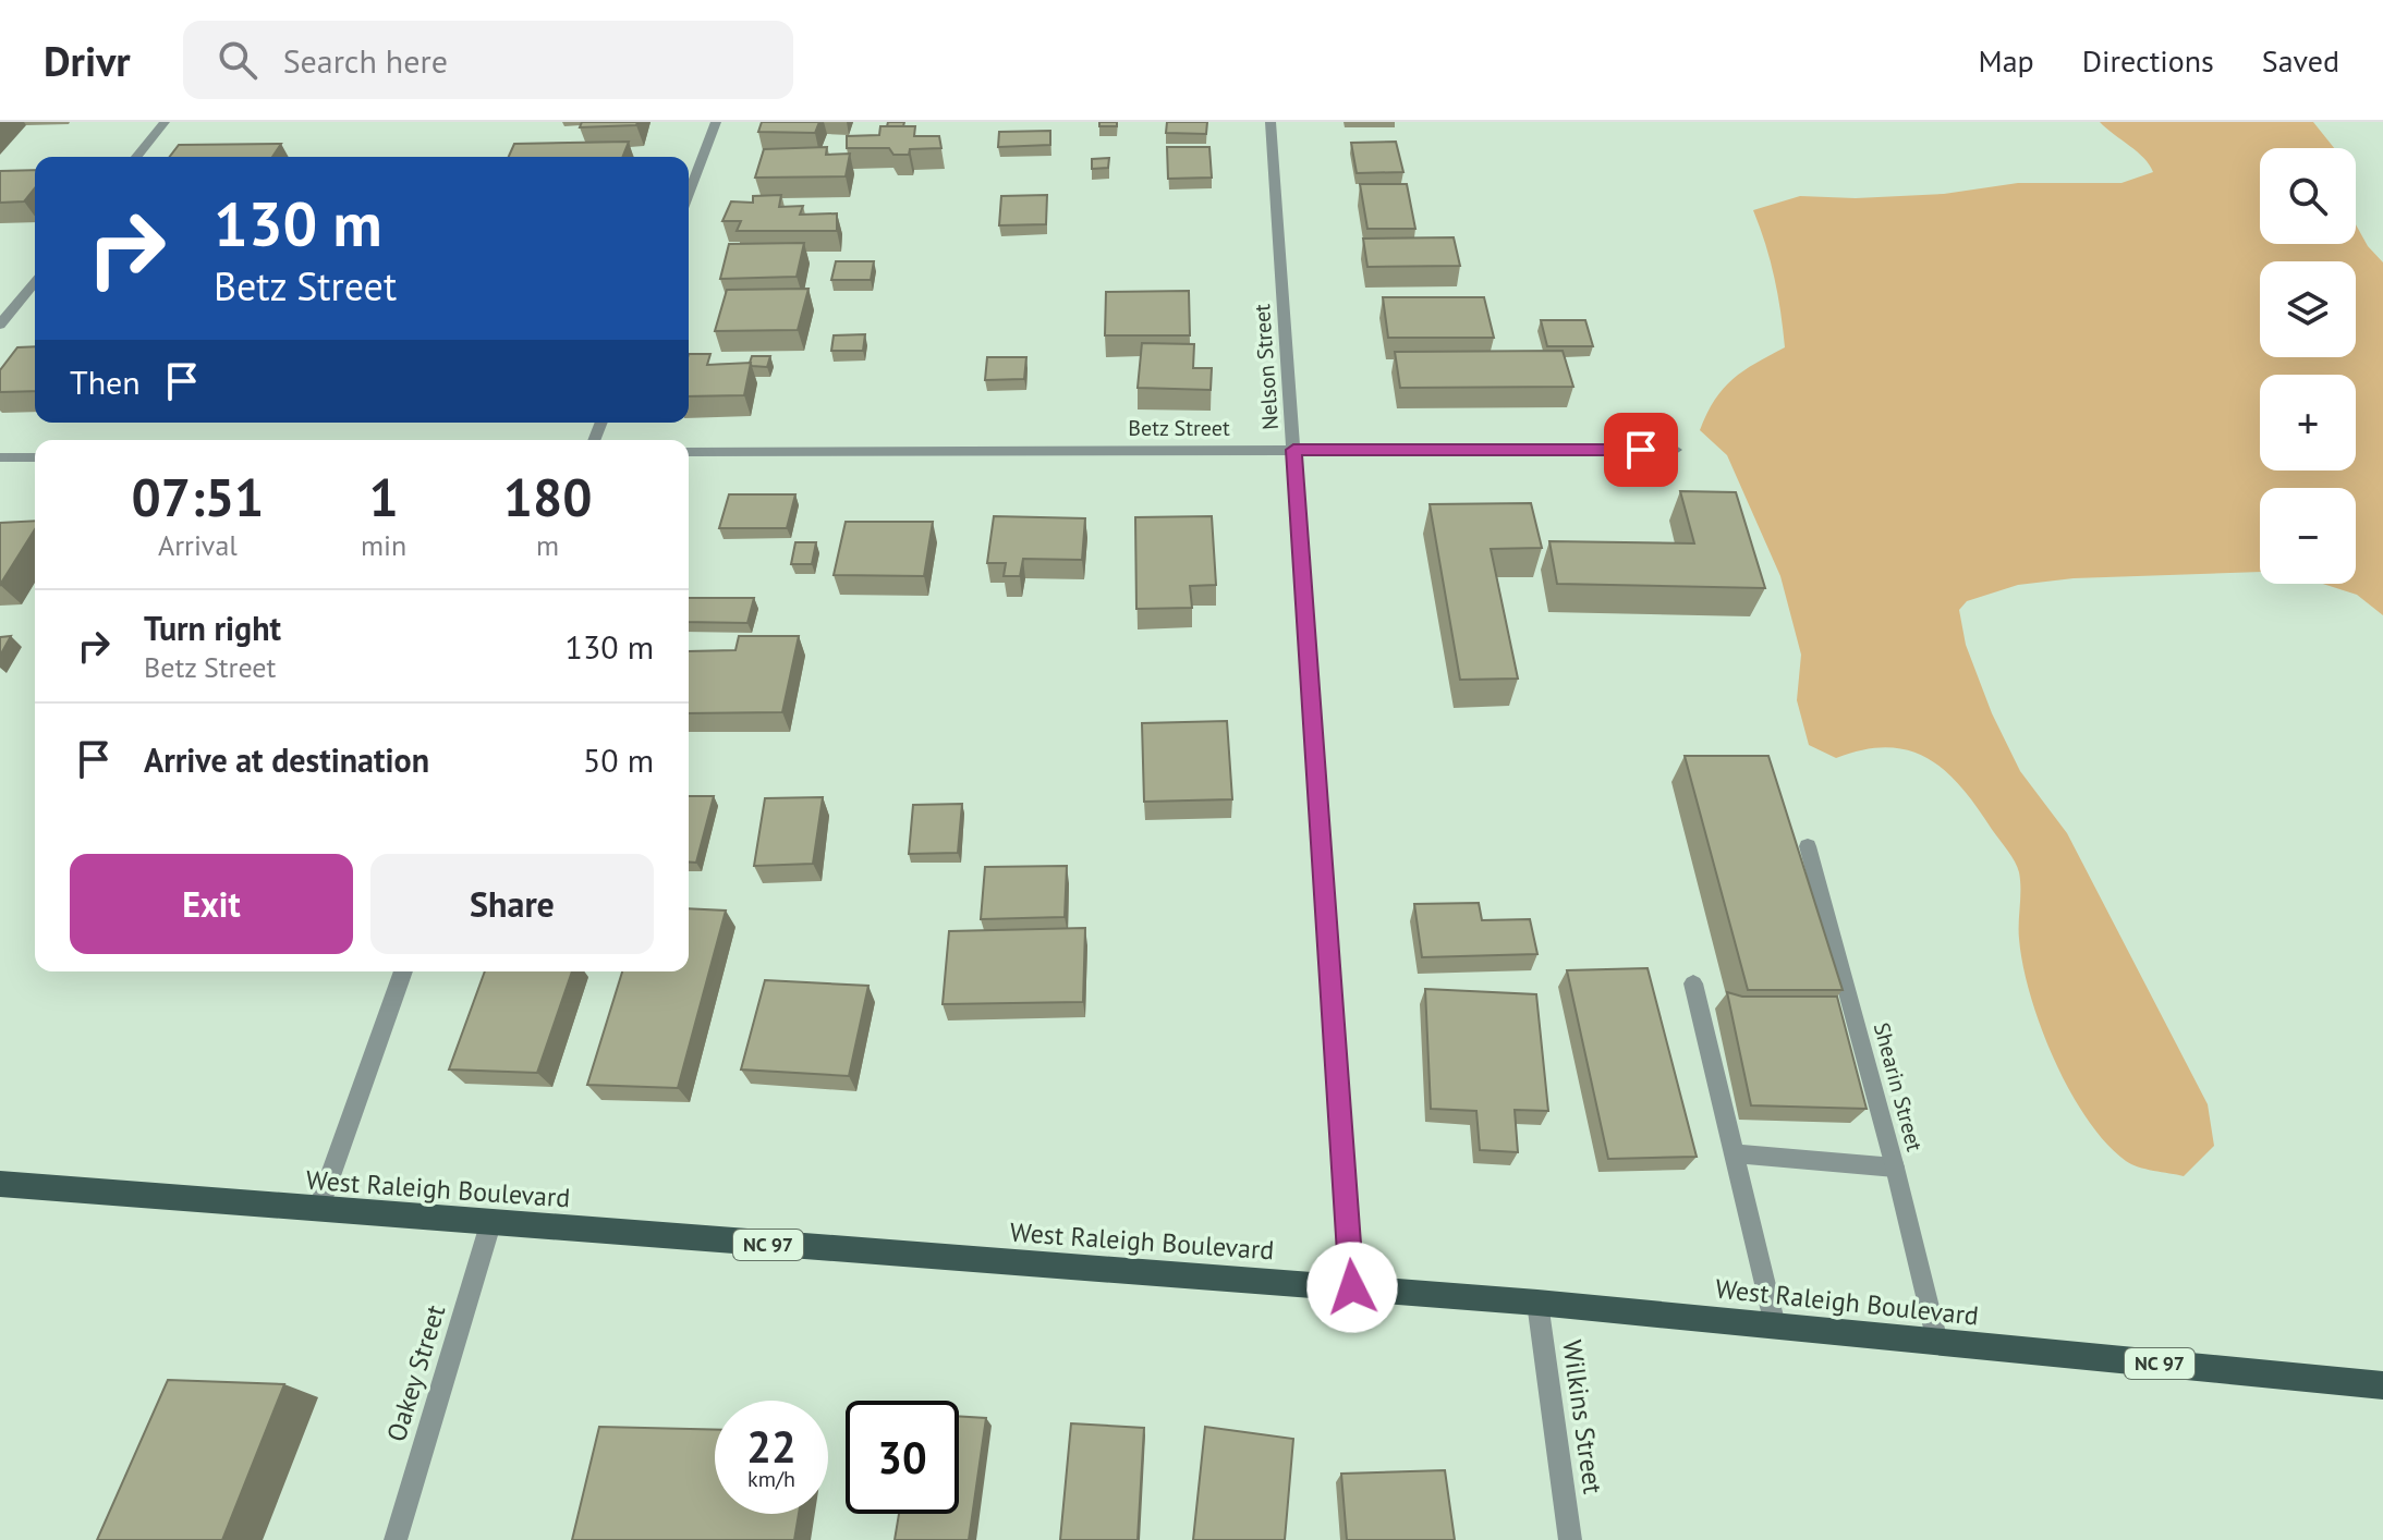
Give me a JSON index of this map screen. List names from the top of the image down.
{
  "streets": {
    "main road": ["West Raleigh Boulevard", "NC 97"],
    "street": [
      "Nelson Street",
      "Betz Street",
      "Shearin Street",
      "Oakey Street",
      "Wilkins Street"
    ]
  },
  "crossings": [
    ["Nelson Street", "Betz Street"],
    ["Nelson Street", "West Raleigh Boulevard"],
    ["Shearin Street", "West Raleigh Boulevard"],
    ["West Raleigh Boulevard", "Oakey Street"],
    ["West Raleigh Boulevard", "Wilkins Street"]
  ],
  "page": {
    "header": "Drivr",
    "search": "Search here",
    "nav": ["Map", "Directions", "Saved"],
    "map_buttons": ["+", "−"],
    "turn": ["130 m", "Betz Street"],
    "then": "Then",
    "eta": [
      "07:51",
      "Arrival",
      "1",
      "min",
      "180",
      "m"
    ],
    "list": [
      {
        "name": "Turn right",
        "note": "Betz Street",
        "value": "130 m"
      },
      {
        "name": "Arrive at destination",
        "value": "50 m"
      }
    ],
    "buttons": ["Exit", "Share"],
    "speed": "22 km/h",
    "limit": "30"
  }
}
